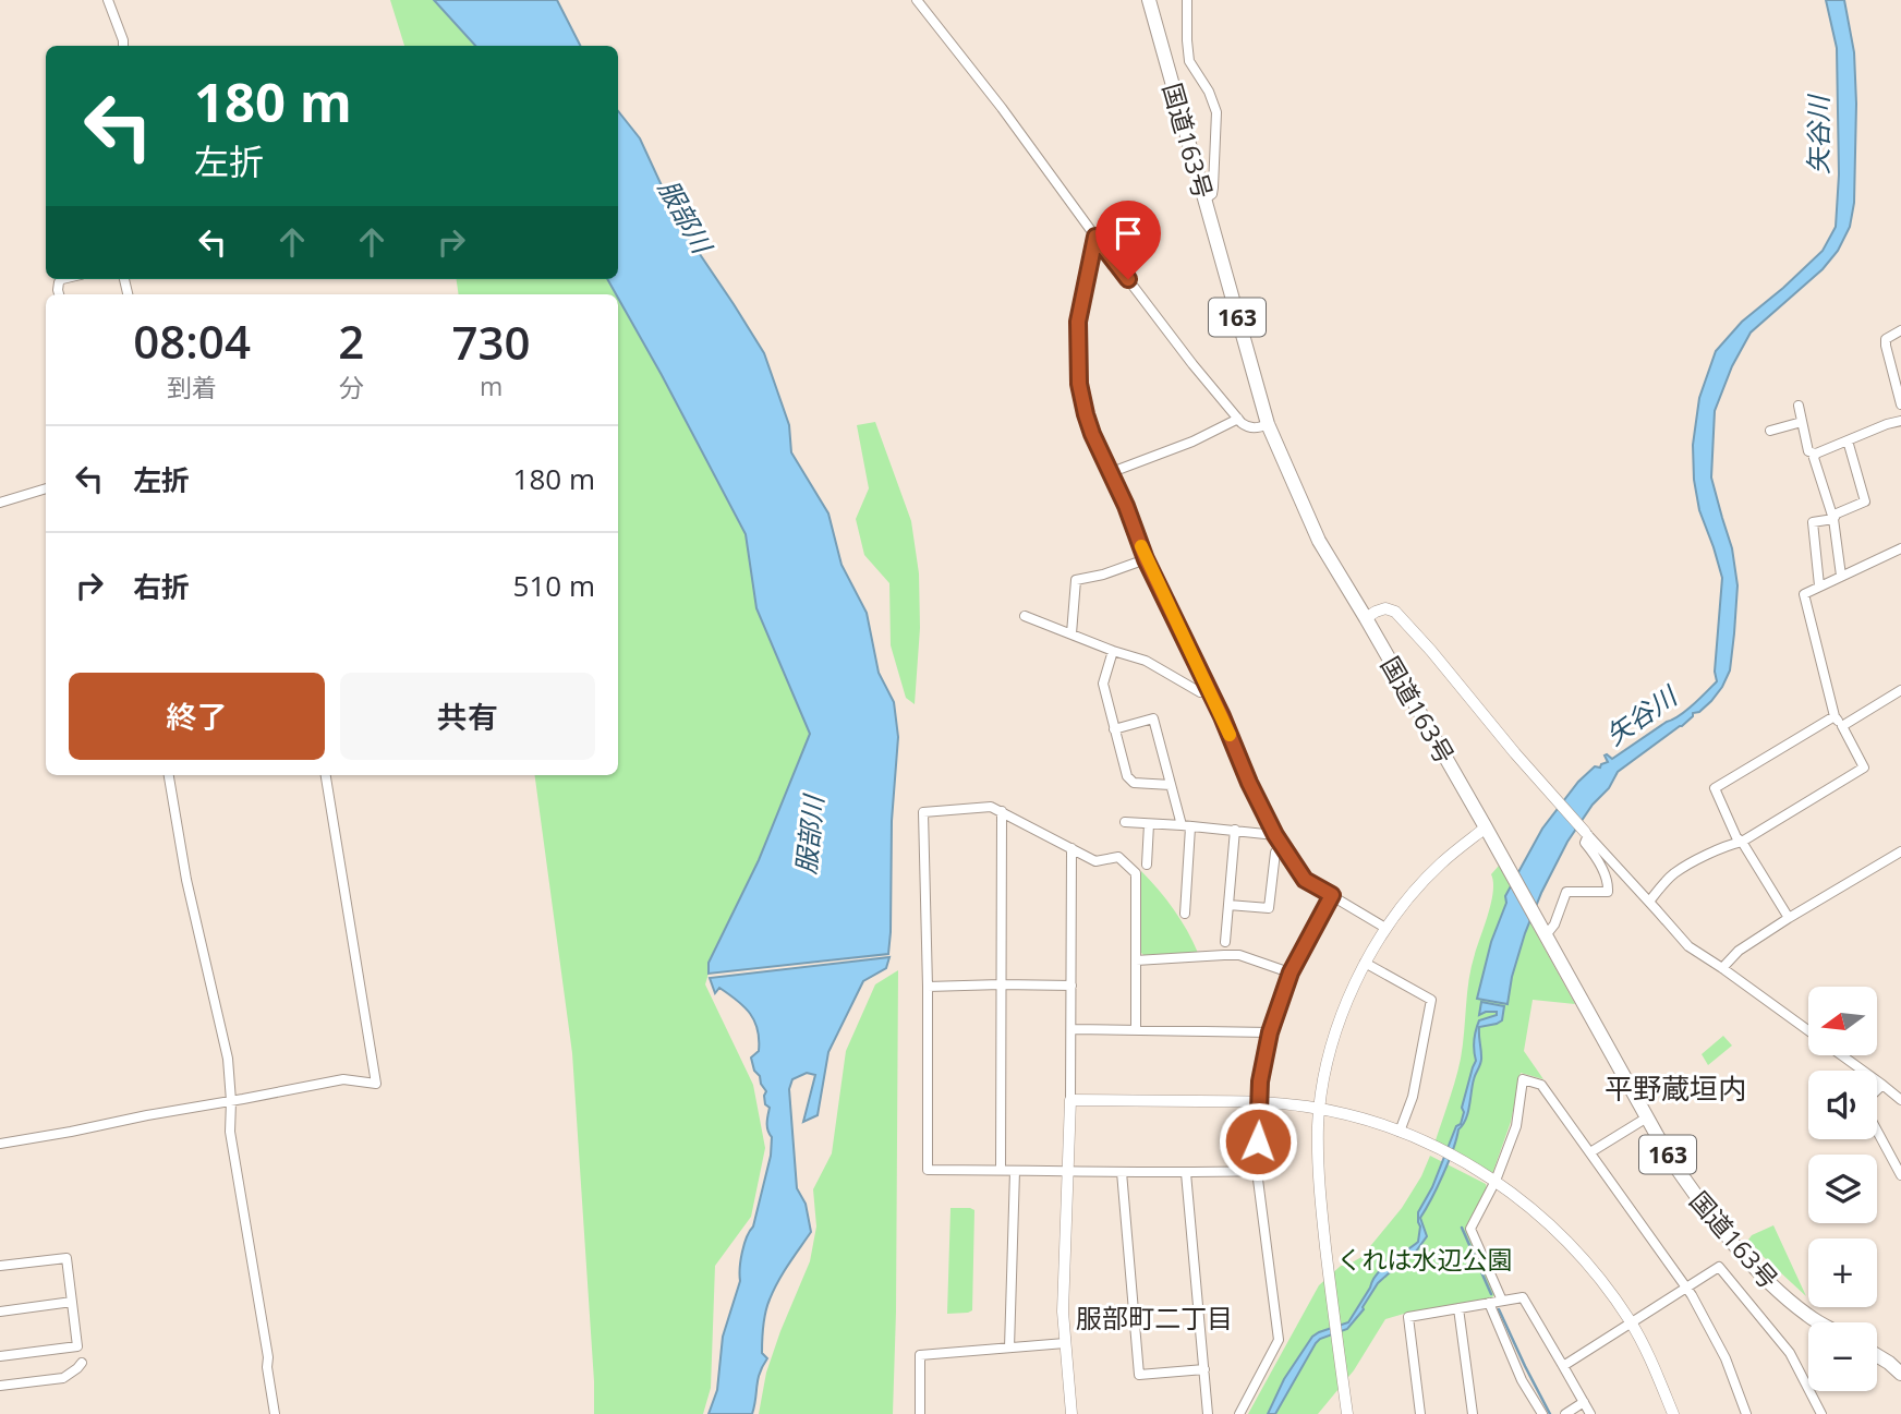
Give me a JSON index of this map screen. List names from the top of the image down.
{
  "streets": {
    "highway": ["国道163号", "163"]
  },
  "districts": ["平野蔵垣内", "服部町二丁目"],
  "water": ["矢谷川", "服部川"],
  "parks": ["くれは水辺公園"],
  "north": "left",
  "page": {
    "turn": ["180 m", "左折"],
    "eta": [
      "08:04",
      "到着",
      "2",
      "分",
      "730",
      "m"
    ],
    "list": [
      {
        "name": "左折",
        "value": "180 m"
      },
      {
        "name": "右折",
        "value": "510 m"
      }
    ],
    "buttons": ["終了", "共有"],
    "map_buttons": ["+", "−"]
  }
}
